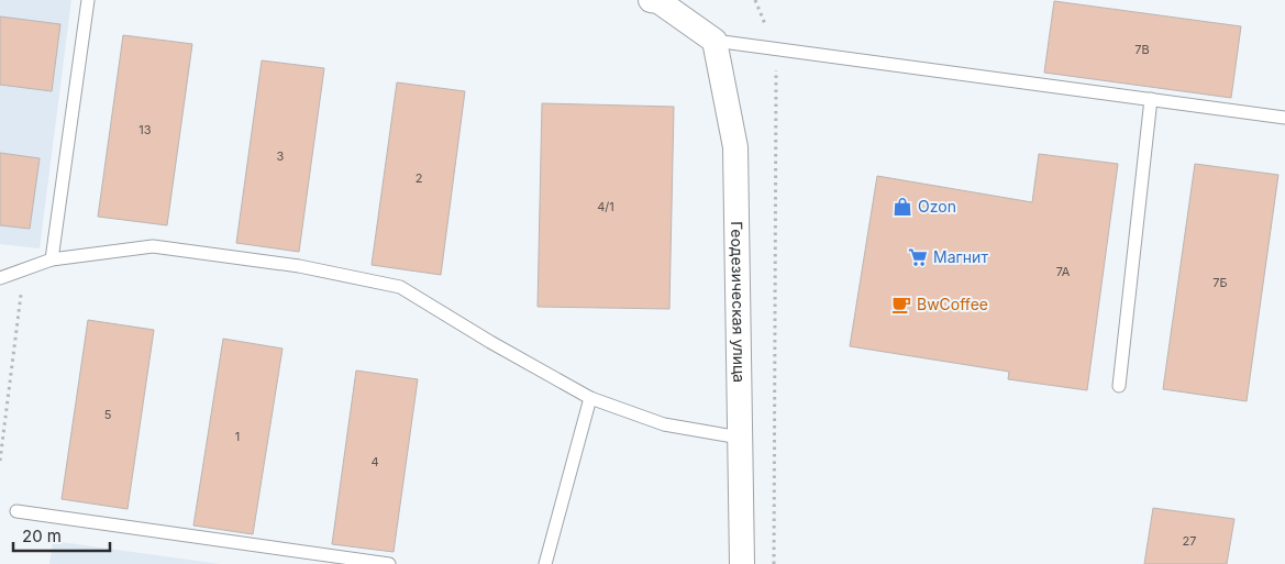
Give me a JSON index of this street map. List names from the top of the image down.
{
  "streets": {
    "street": ["Геодезическая улица"]
  },
  "places": {
    "shop": ["Ozon"],
    "supermarket": ["Магнит"],
    "cafe": ["BwCoffee"]
  },
  "house_numbers": [
    "7В",
    "13",
    "3",
    "2",
    "4/1",
    "7А",
    "7Б",
    "5",
    "1",
    "4",
    "27"
  ],
  "scale_bar": "20 m"
}
